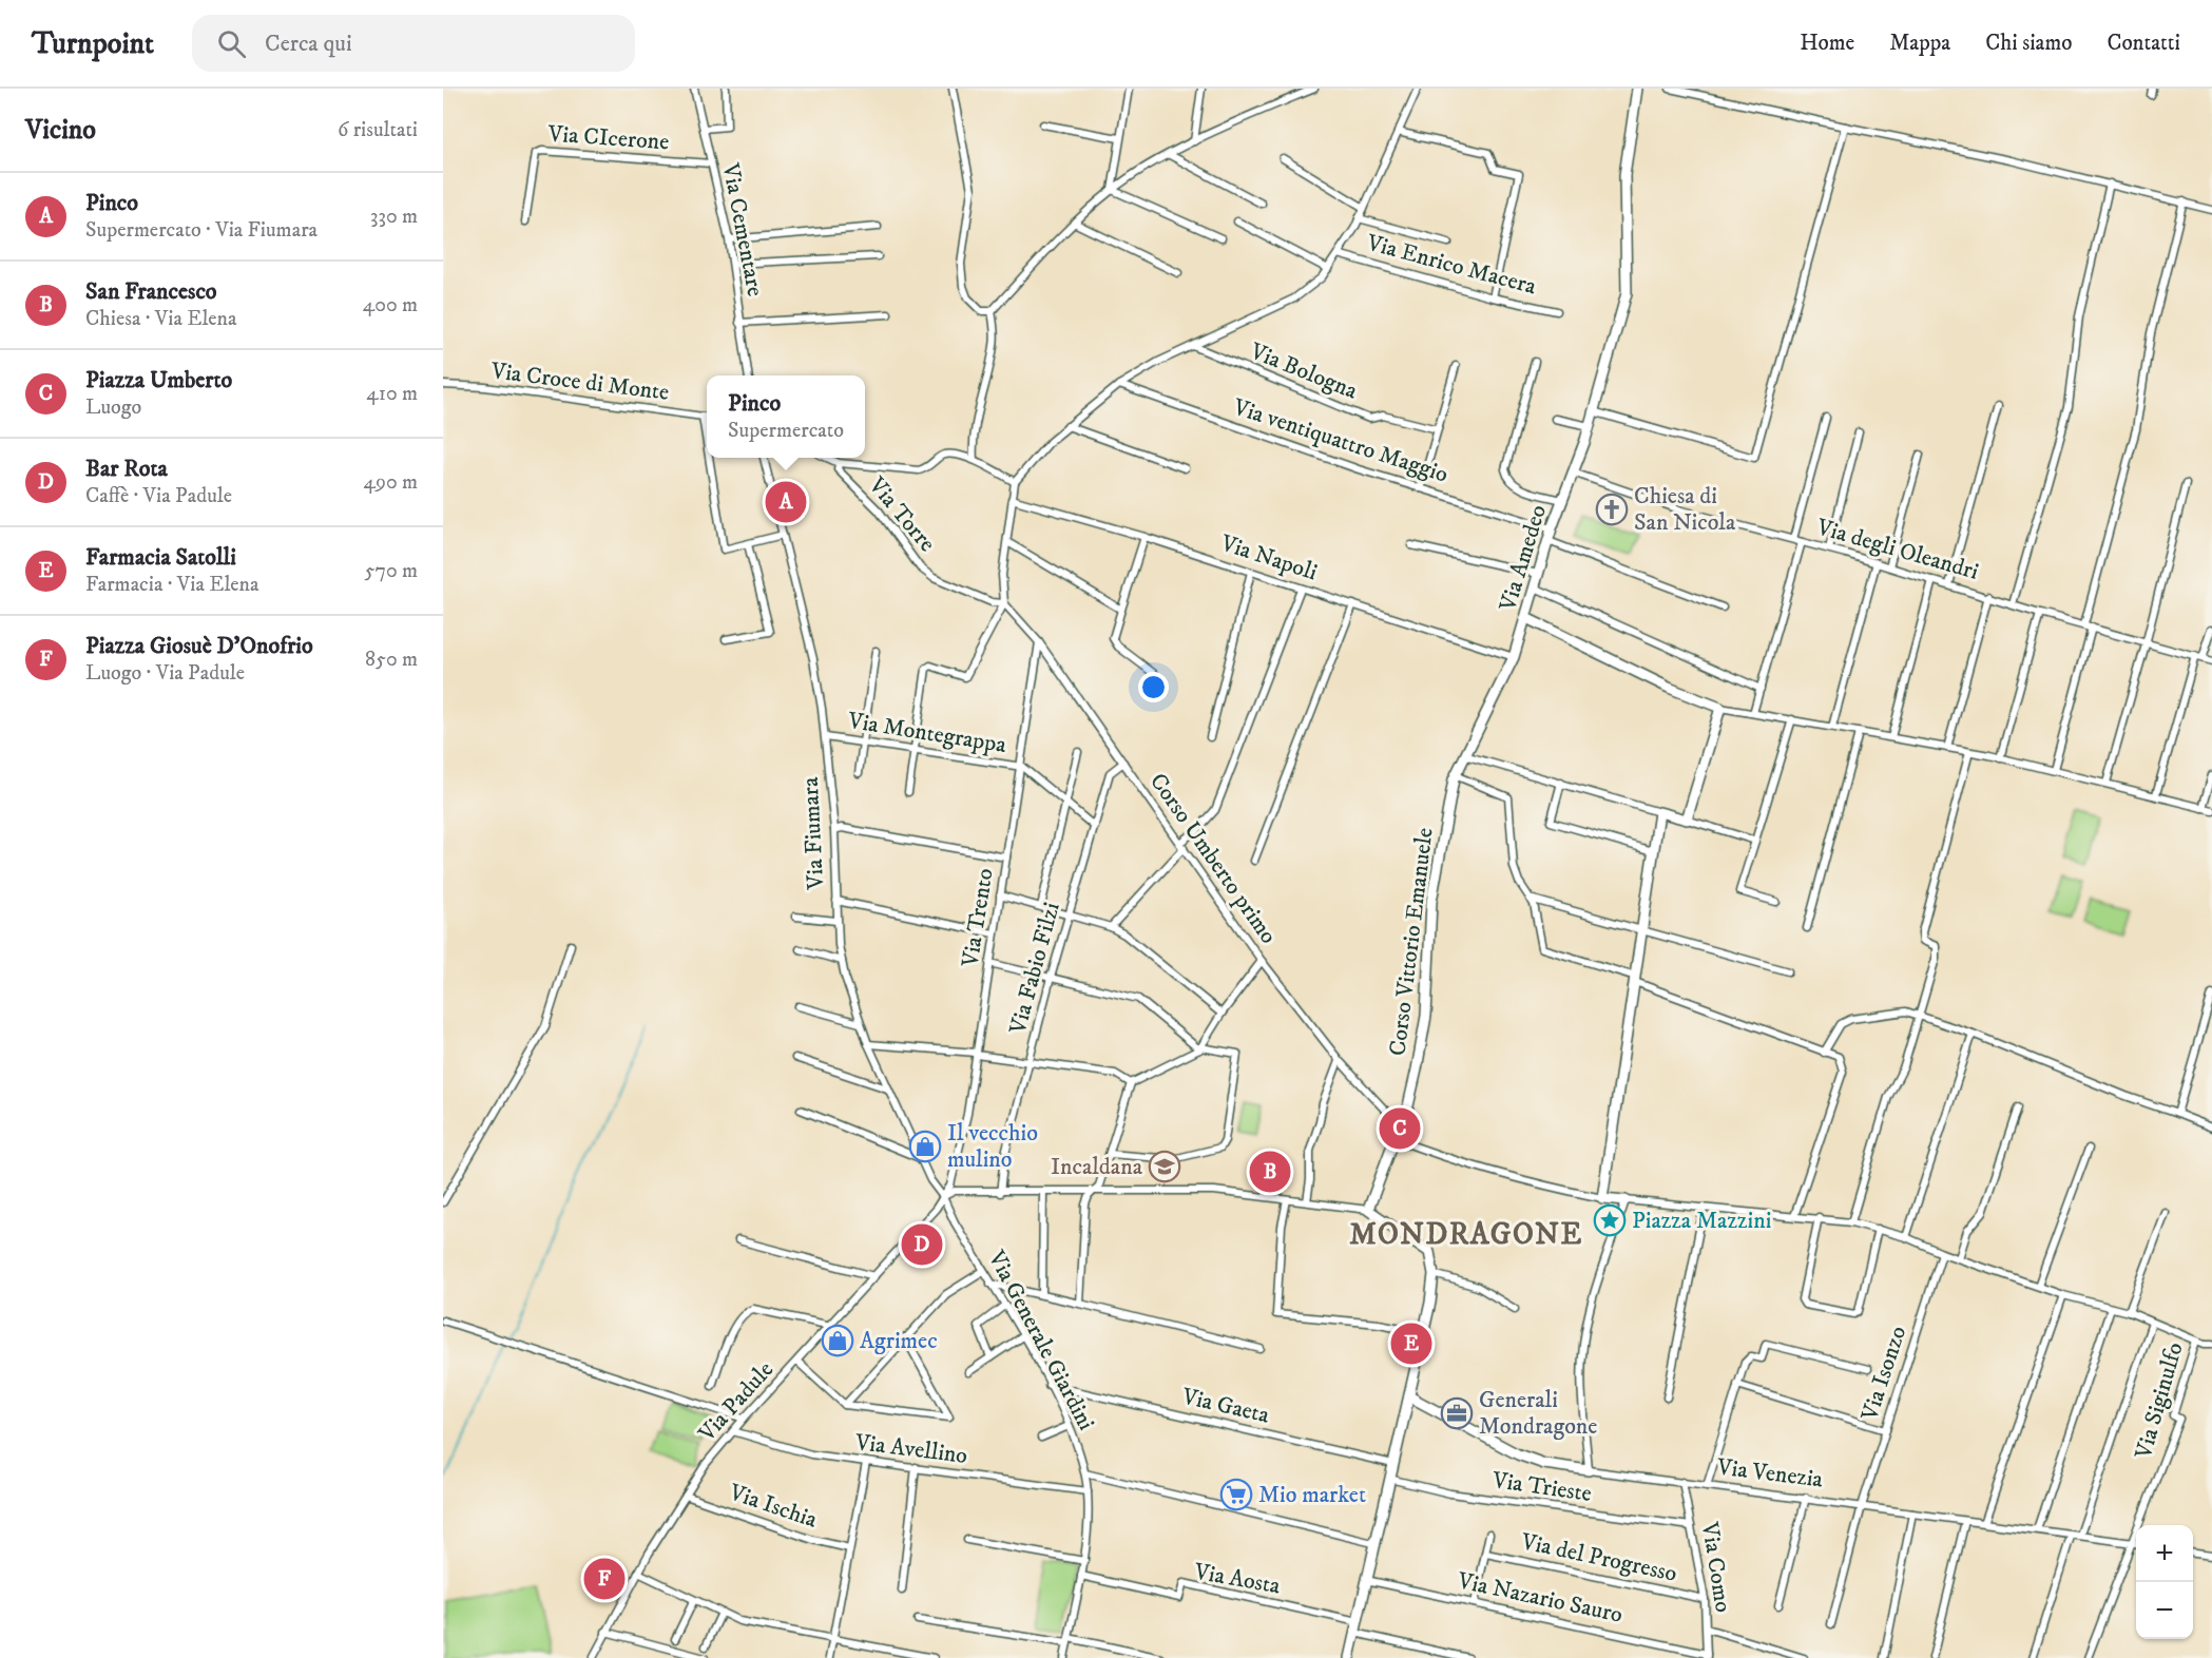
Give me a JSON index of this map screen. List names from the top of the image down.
{
  "streets": {
    "street": [
      "Via CIcerone",
      "Via Cementare",
      "Via Enrico Macera",
      "Via Bologna",
      "Via Croce di Monte",
      "Via ventiquattro Maggio",
      "Via Torre",
      "Via degli Oleandri",
      "Via Napoli",
      "Via Amedeo",
      "Via Montegrappa",
      "Via Fiumara",
      "Corso Umberto primo",
      "Via Trento",
      "Corso Vittorio Emanuele",
      "Via Fabio Filzi",
      "Via Generale Giardini",
      "Via Isonzo",
      "Via Siginulfo",
      "Via Padule",
      "Via Gaeta",
      "Via Avellino",
      "Via Venezia",
      "Via Trieste",
      "Via Ischia",
      "Via del Progresso",
      "Via Como",
      "Via Aosta",
      "Via Nazario Sauro"
    ]
  },
  "crossings": [
    ["Via CIcerone", "Via Cementare"],
    ["Via ventiquattro Maggio", "Via Amedeo"],
    ["Via Torre", "Corso Umberto primo"],
    ["Via degli Oleandri", "Via Amedeo"],
    ["Via Napoli", "Via Amedeo"],
    ["Via Napoli", "Corso Vittorio Emanuele"],
    ["Via Amedeo", "Corso Vittorio Emanuele"],
    ["Via Montegrappa", "Via Fiumara"],
    ["Via Montegrappa", "Via Trento"],
    ["Via Fiumara", "Via Trento"],
    ["Via Fiumara", "Via Generale Giardini"],
    ["Via Fiumara", "Via Padule"],
    ["Corso Umberto primo", "Via Trento"],
    ["Corso Umberto primo", "Corso Vittorio Emanuele"],
    ["Corso Umberto primo", "Via Fabio Filzi"],
    ["Via Trento", "Via Generale Giardini"],
    ["Via Trento", "Via Padule"],
    ["Via Generale Giardini", "Via Padule"],
    ["Via Generale Giardini", "Via Gaeta"],
    ["Via Generale Giardini", "Via Avellino"],
    ["Via Generale Giardini", "Via Aosta"],
    ["Via Isonzo", "Via Venezia"],
    ["Via Siginulfo", "Via Venezia"],
    ["Via Padule", "Via Avellino"],
    ["Via Padule", "Via Ischia"],
    ["Via Venezia", "Via Como"],
    ["Via Trieste", "Via Como"],
    ["Via del Progresso", "Via Como"],
    ["Via Como", "Via Nazario Sauro"]
  ],
  "districts": ["MONDRAGONE"],
  "places": {
    "church": ["Chiesa di San Nicola"],
    "shop": ["Il vecchio mulino", "Agrimec"],
    "school or university": ["Incaldana"],
    "place": ["Piazza Mazzini"],
    "office": ["Generali Mondragone"],
    "supermarket": ["Mio market"]
  },
  "page": {
    "header": "Turnpoint",
    "search": "Cerca qui",
    "nav": [
      "Home",
      "Mappa",
      "Chi siamo",
      "Contatti"
    ],
    "heading": ["Vicino", "6 risultati"],
    "list": [
      {
        "mark": "A",
        "name": "Pinco",
        "note": "Supermercato · Via Fiumara",
        "value": "330 m"
      },
      {
        "mark": "B",
        "name": "San Francesco",
        "note": "Chiesa · Via Elena",
        "value": "400 m"
      },
      {
        "mark": "C",
        "name": "Piazza Umberto",
        "note": "Luogo",
        "value": "410 m"
      },
      {
        "mark": "D",
        "name": "Bar Rota",
        "note": "Caffè · Via Padule",
        "value": "490 m"
      },
      {
        "mark": "E",
        "name": "Farmacia Satolli",
        "note": "Farmacia · Via Elena",
        "value": "570 m"
      },
      {
        "mark": "F",
        "name": "Piazza Giosuè D'Onofrio",
        "note": "Luogo · Via Padule",
        "value": "850 m"
      }
    ],
    "popup": ["Pinco", "Supermercato"],
    "pins": [
      "A",
      "C",
      "B",
      "D",
      "E",
      "F"
    ],
    "map_buttons": ["+", "−"]
  }
}
